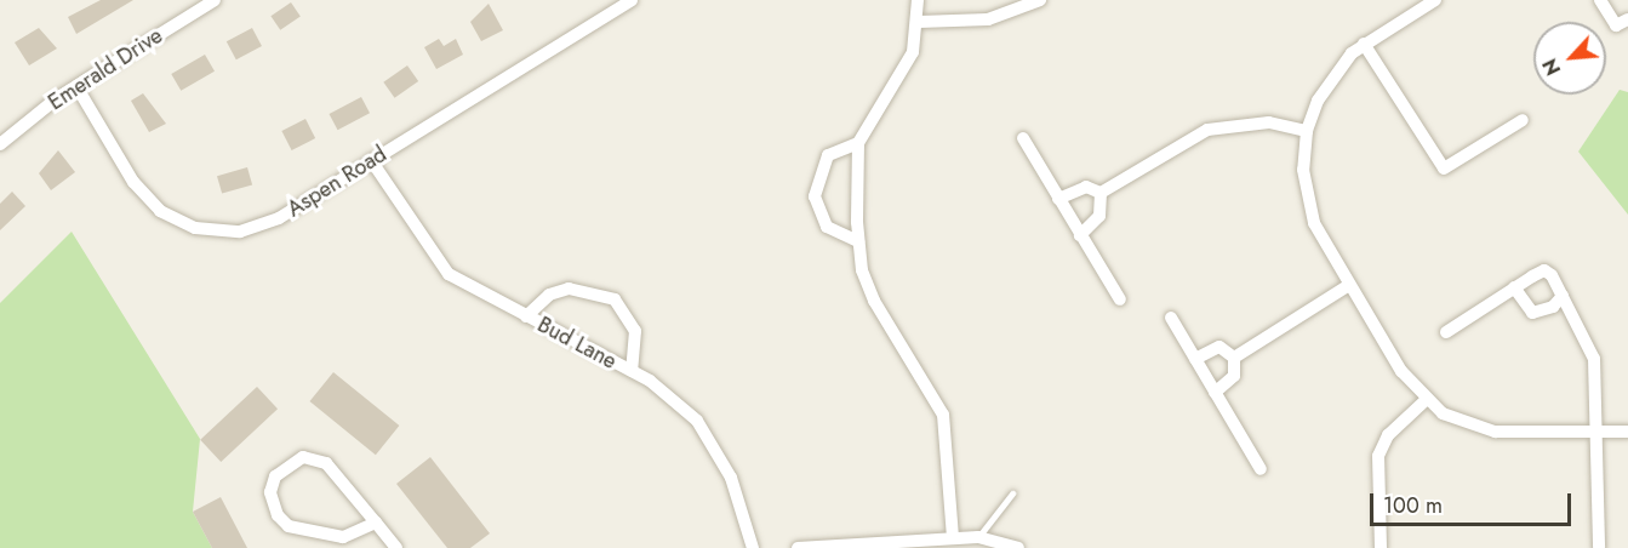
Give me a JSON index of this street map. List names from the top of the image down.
{
  "streets": {
    "street": ["Emerald Drive", "Aspen Road", "Bud Lane"]
  },
  "crossings": [
    ["Emerald Drive", "Aspen Road"],
    ["Aspen Road", "Bud Lane"]
  ],
  "scale_bar": "100 m",
  "north": "bottom left"
}
